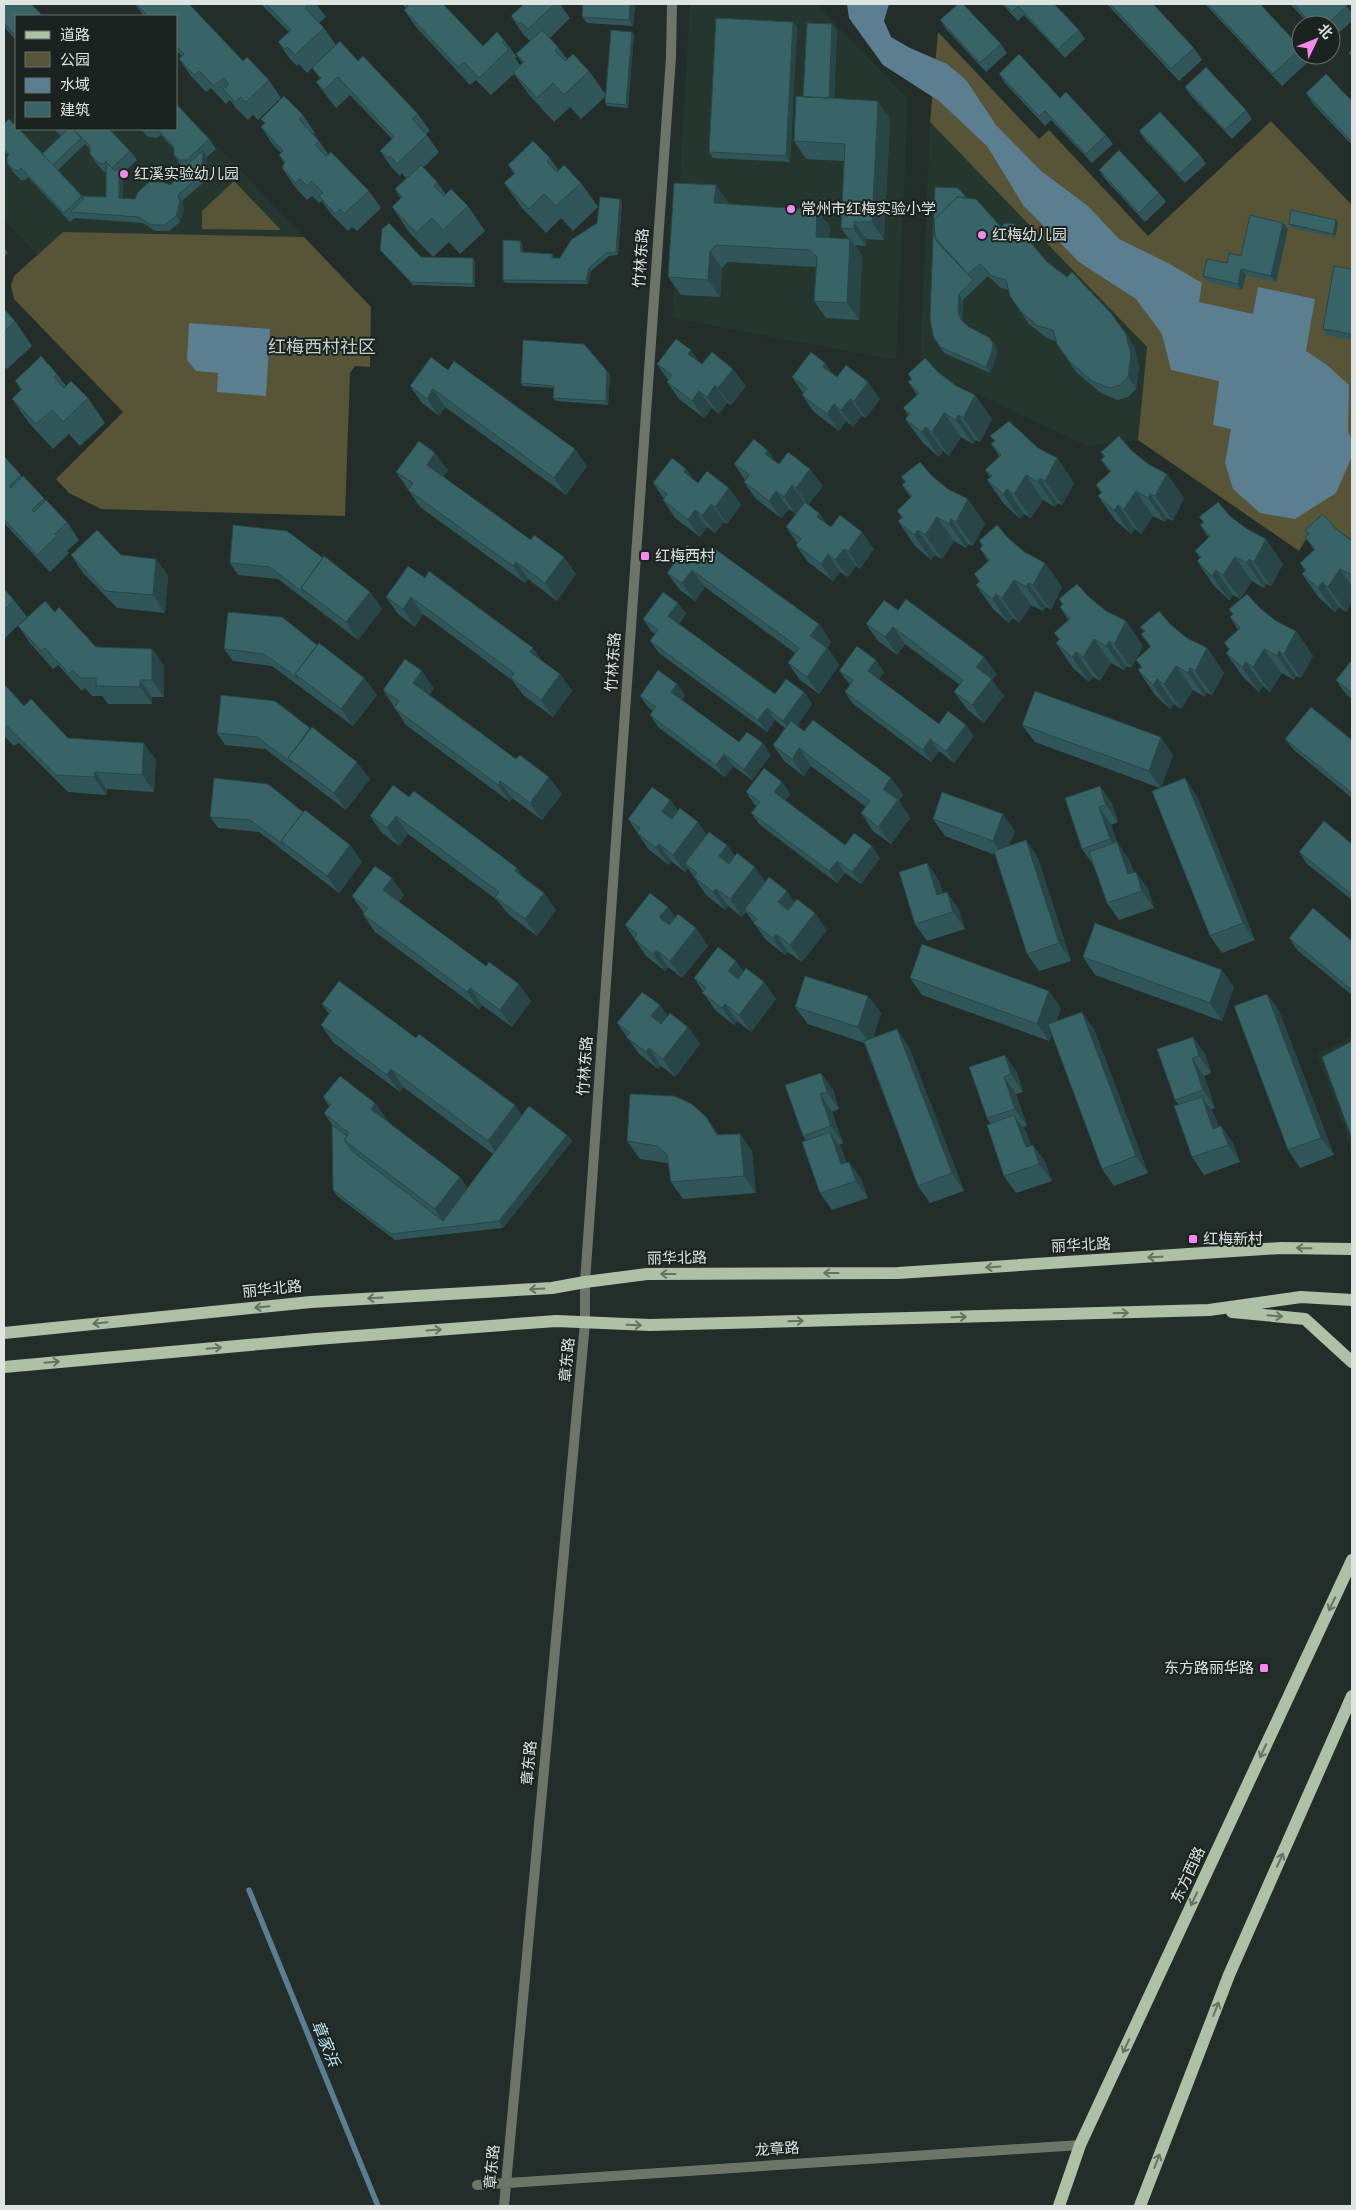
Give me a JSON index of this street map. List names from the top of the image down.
{
  "streets": {
    "main road": ["丽华北路", "东方西路"],
    "street": ["竹林东路", "章东路", "龙章路"]
  },
  "crossings": [
    ["竹林东路", "丽华北路"],
    ["竹林东路", "章东路"],
    ["章东路", "龙章路"],
    ["东方西路", "龙章路"]
  ],
  "districts": ["红梅西村社区"],
  "water": ["章家浜"],
  "places": {
    "other": ["红溪实验幼儿园", "常州市红梅实验小学", "红梅幼儿园"],
    "transit": ["红梅西村", "红梅新村", "东方路丽华路"]
  },
  "legend": [
    "道路",
    "公园",
    "水域",
    "建筑"
  ],
  "north": "top right"
}
